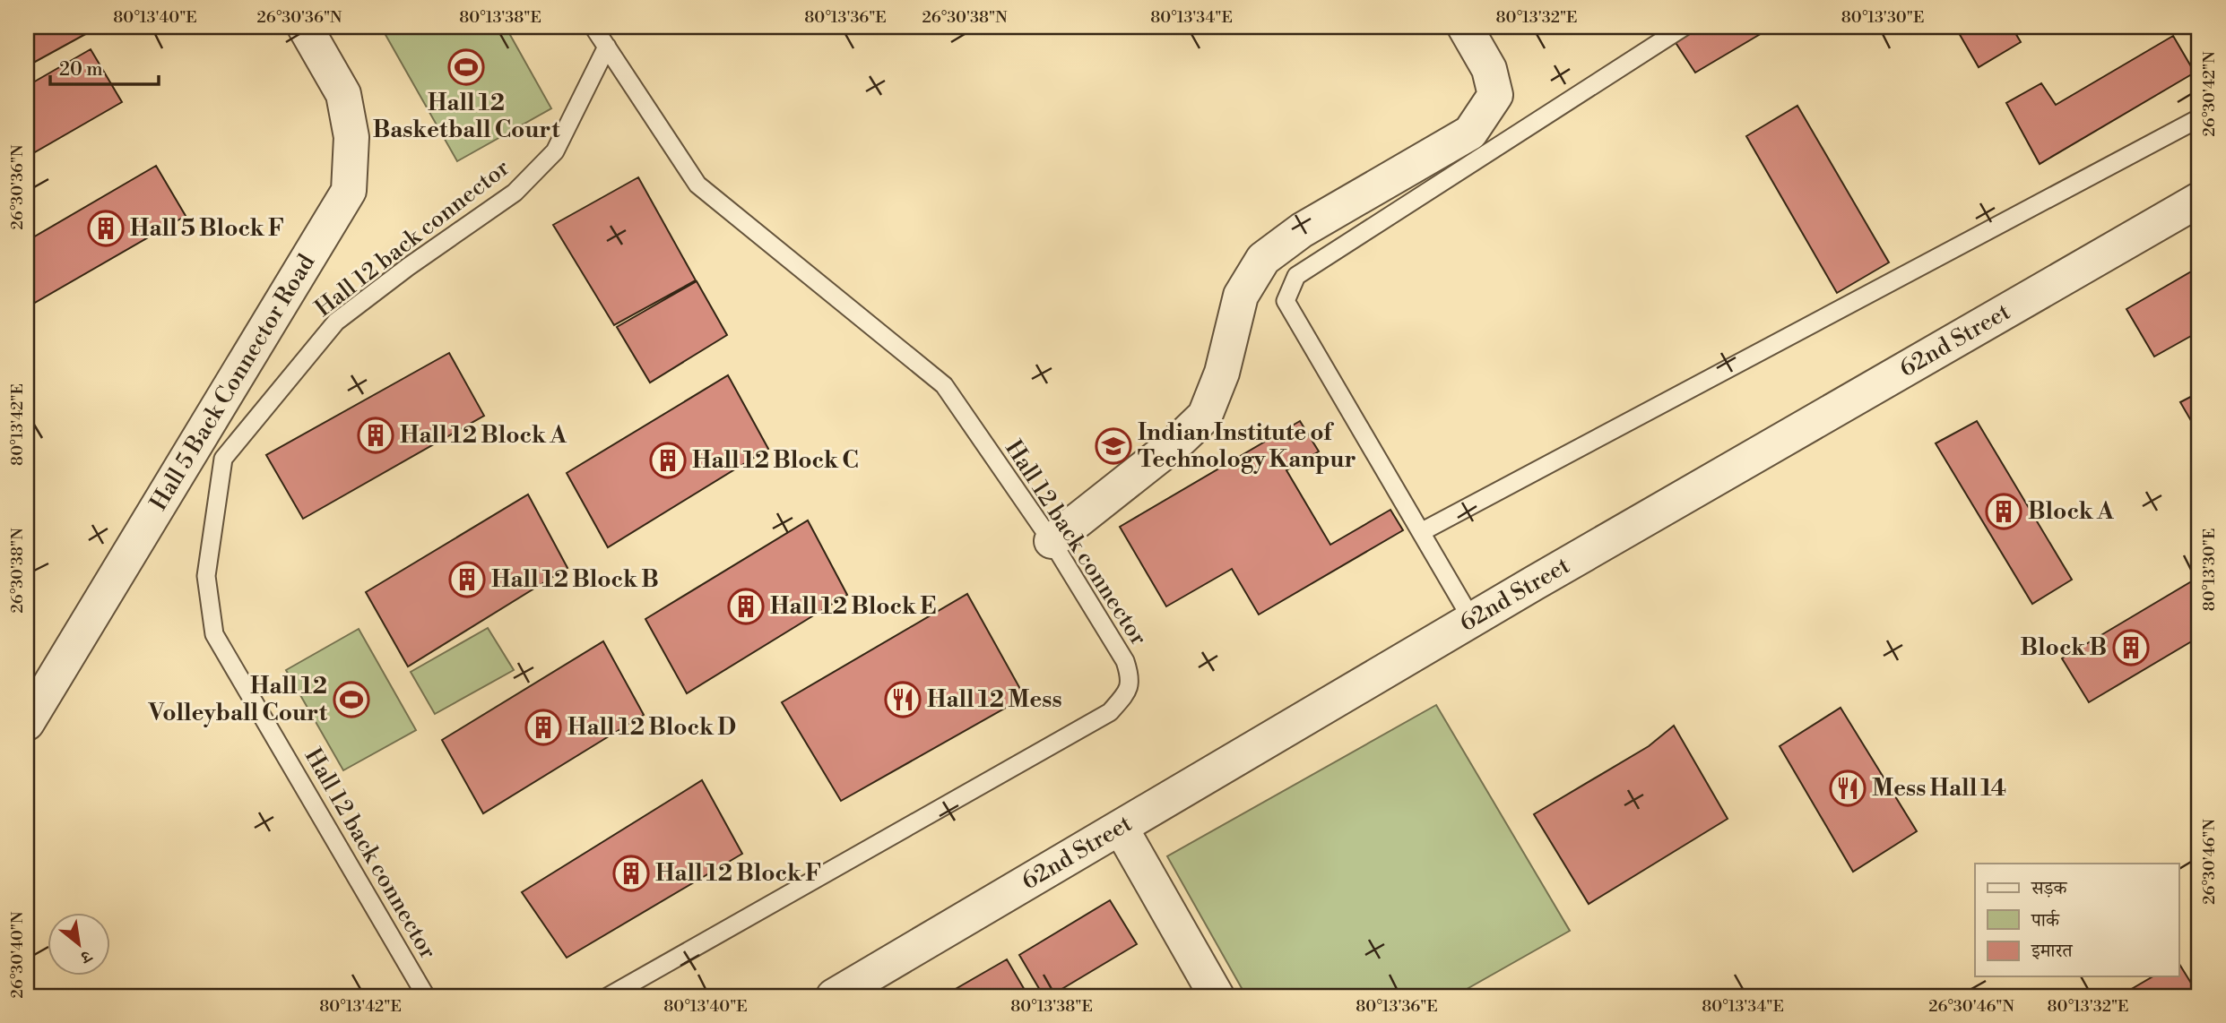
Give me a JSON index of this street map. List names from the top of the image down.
{
  "streets": {
    "street": ["62nd Street", "Hall 5 Back Connector Road"],
    "lane": ["Hall 12 back connector"]
  },
  "places": {
    "sports": ["Hall 12 Basketball Court", "Hall 12 Volleyball Court"],
    "building": [
      "Hall 5 Block F",
      "Hall 12 Block A",
      "Hall 12 Block C",
      "Block A",
      "Hall 12 Block B",
      "Hall 12 Block E",
      "Block B",
      "Hall 12 Block D",
      "Hall 12 Block F"
    ],
    "school or university": ["Indian Institute of Technology Kanpur"],
    "restaurant": ["Hall 12 Mess", "Mess Hall 14"]
  },
  "legend": ["सड़क", "पार्क", "इमारत"],
  "scale_bar": "20 m",
  "north": "bottom right",
  "coordinates": [
    "80°13'40\"E",
    "26°30'36\"N",
    "80°13'38\"E",
    "80°13'36\"E",
    "26°30'38\"N",
    "80°13'34\"E",
    "80°13'32\"E",
    "80°13'30\"E",
    "26°30'42\"N",
    "80°13'42\"E",
    "26°30'46\"N",
    "26°30'40\"N"
  ]
}
